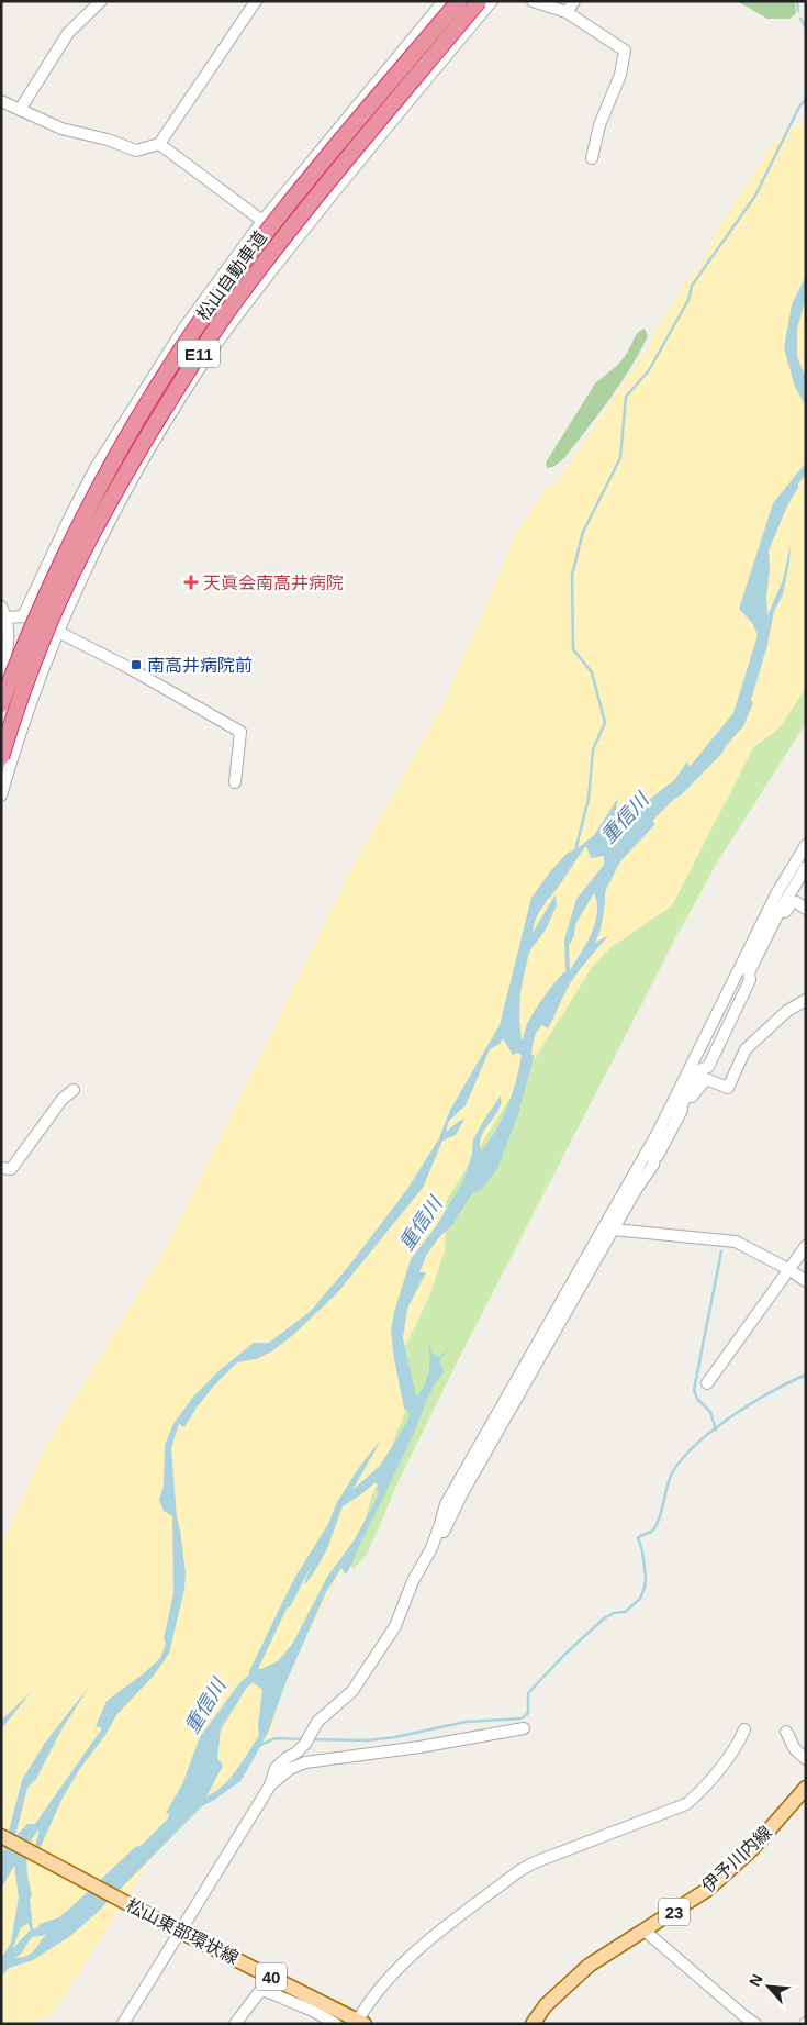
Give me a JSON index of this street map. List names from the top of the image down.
{
  "streets": {
    "highway": ["松山自動車道", "E11"],
    "main road": [
      "伊予川内線",
      "23",
      "松山東部環状線",
      "40"
    ]
  },
  "water": ["重信川"],
  "places": {
    "health": ["天眞会南高井病院"],
    "transit": ["南高井病院前"]
  },
  "north": "top left"
}
